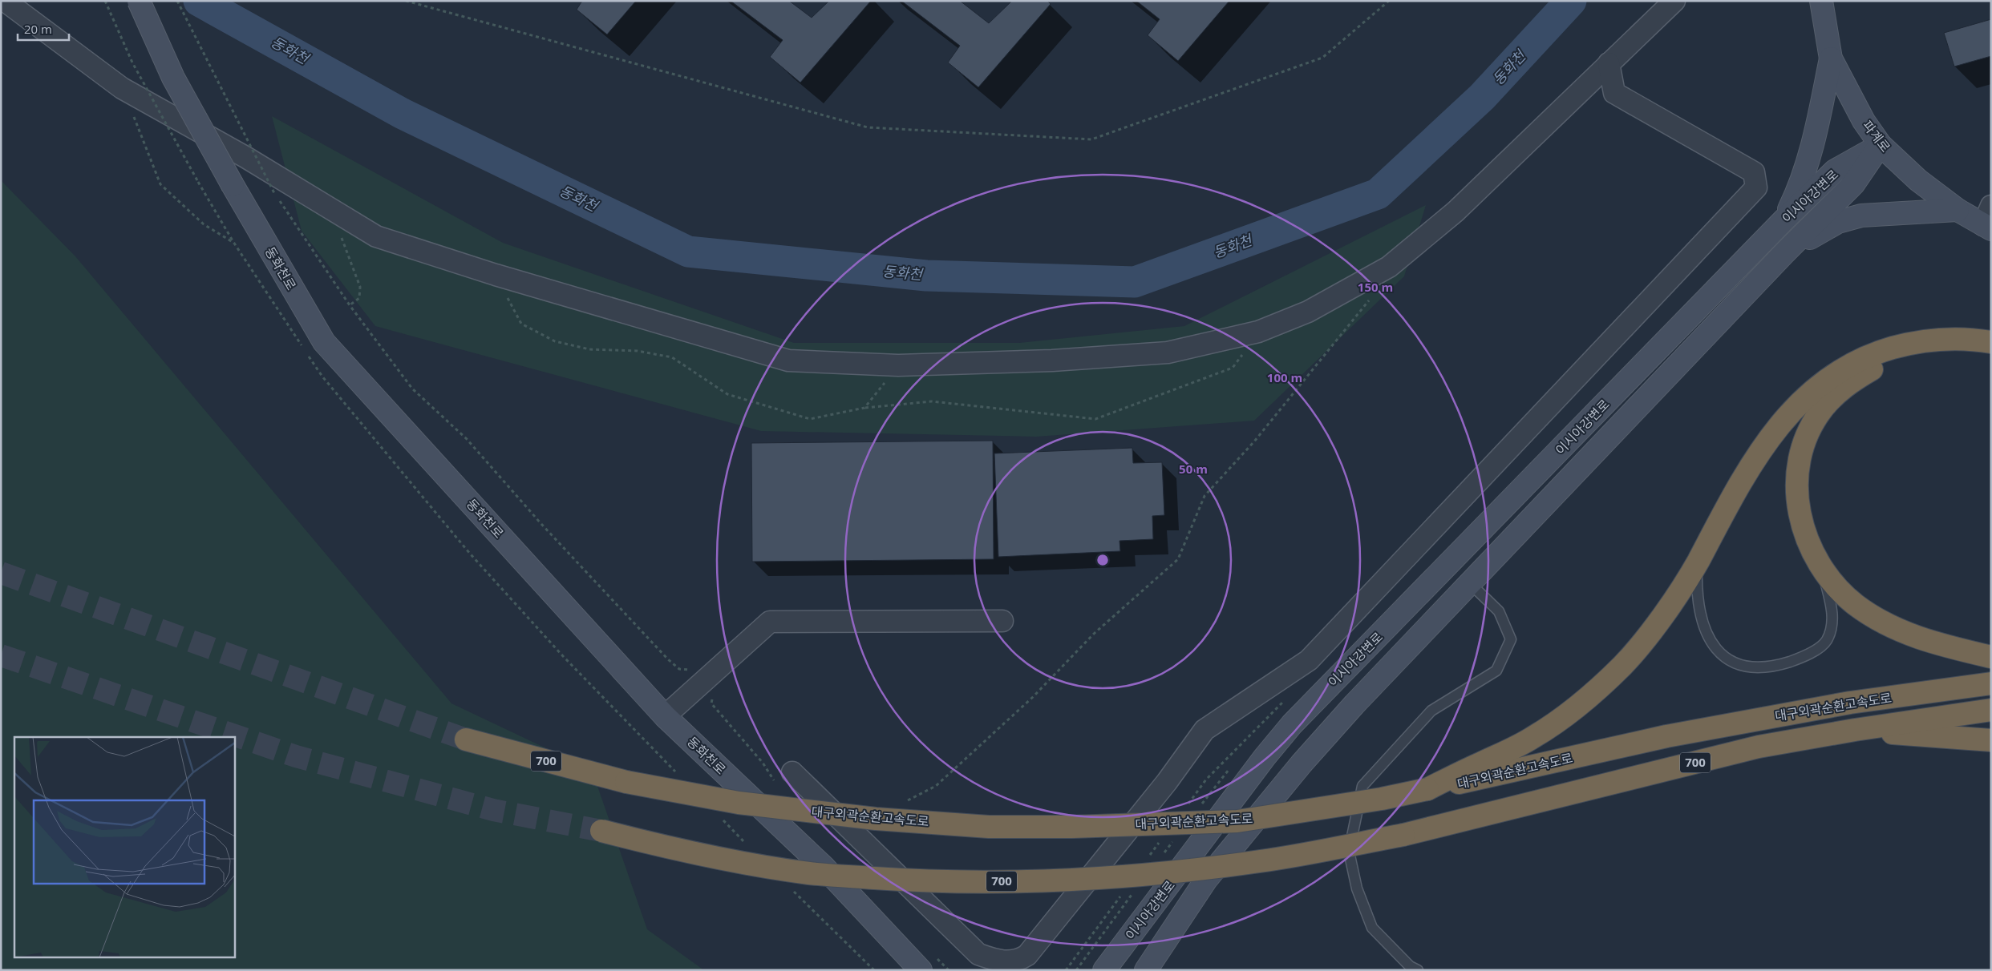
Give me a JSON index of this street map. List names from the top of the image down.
{
  "streets": {
    "highway": ["대구외곽순환고속도로", "700"],
    "main road": ["파계로", "이시아강변로", "동화천로"]
  },
  "crossings": [
    ["파계로", "이시아강변로"]
  ],
  "water": ["동화천"],
  "scale_bar": "20 m",
  "rings": ["150 m", "100 m", "50 m"]
}
